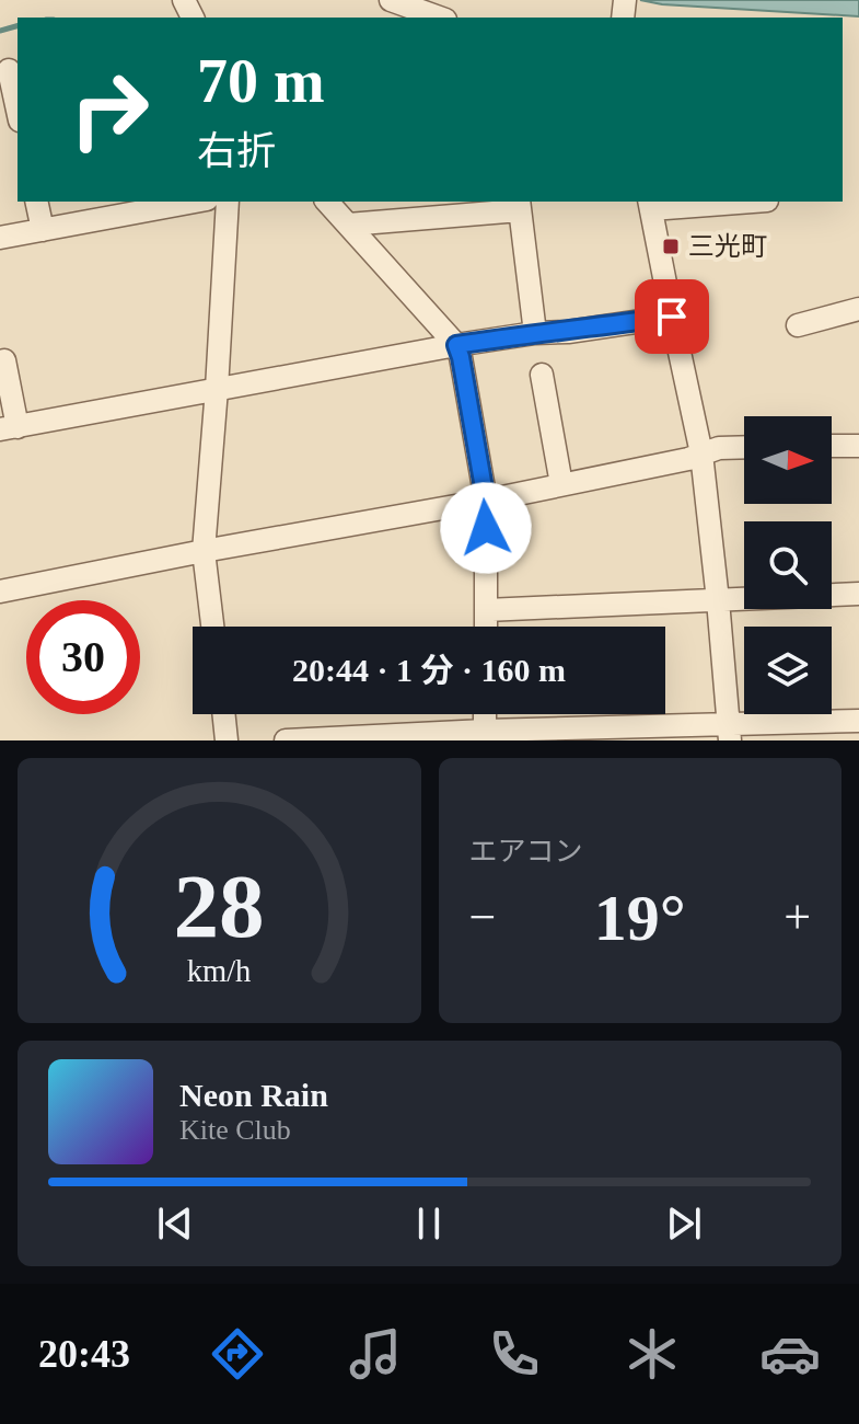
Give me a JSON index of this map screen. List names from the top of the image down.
{
  "places": {
    "transit": ["三光町"]
  },
  "north": "right",
  "page": {
    "turn": ["70 m", "右折"],
    "limit": "30",
    "trip": "20:44 · 1 分 · 160 m",
    "tile": "エアコン",
    "heat": ["−", "19°", "+"],
    "song": ["Neon Rain", "Kite Club"],
    "tabs": "20:43",
    "gauge": ["28", "km/h"]
  }
}
